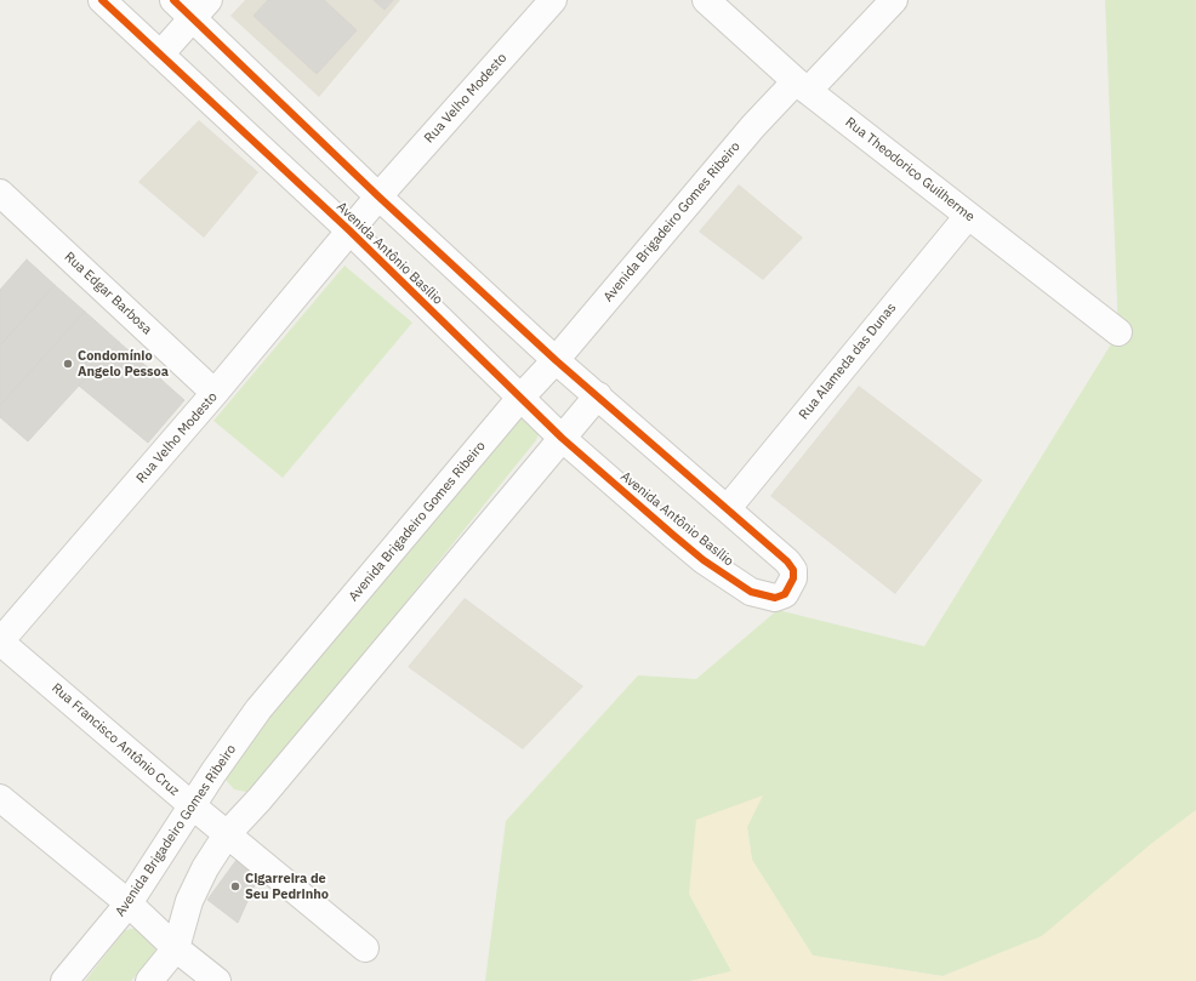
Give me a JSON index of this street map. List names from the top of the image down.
{
  "streets": {
    "street": [
      "Rua Velho Modesto",
      "Rua Theodorico Guilherme",
      "Avenida Brigadeiro Gomes Ribeiro",
      "Avenida Antônio Basílio",
      "Rua Edgar Barbosa",
      "Rua Alameda das Dunas",
      "Rua Francisco Antônio Cruz"
    ]
  },
  "crossings": [
    ["Rua Velho Modesto", "Avenida Antônio Basílio"],
    ["Rua Velho Modesto", "Rua Edgar Barbosa"],
    ["Rua Velho Modesto", "Rua Francisco Antônio Cruz"],
    ["Rua Theodorico Guilherme", "Avenida Brigadeiro Gomes Ribeiro"],
    ["Rua Theodorico Guilherme", "Rua Alameda das Dunas"],
    ["Avenida Brigadeiro Gomes Ribeiro", "Avenida Antônio Basílio"],
    ["Avenida Brigadeiro Gomes Ribeiro", "Rua Francisco Antônio Cruz"],
    ["Avenida Antônio Basílio", "Rua Alameda das Dunas"]
  ],
  "places": ["Condomínio Angelo Pessoa", "Cigarreira de Seu Pedrinho"]
}
